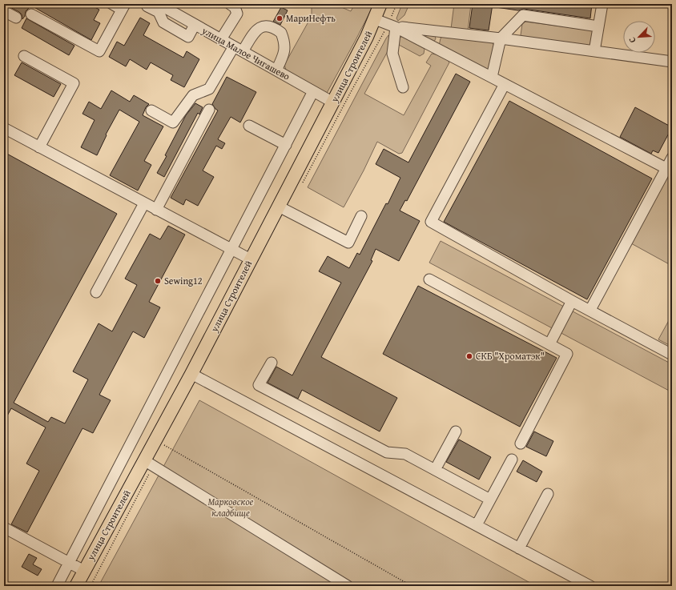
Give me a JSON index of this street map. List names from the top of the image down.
{
  "streets": {
    "main road": ["улица Строителей"],
    "street": ["улица Малое Чигашево"]
  },
  "crossings": [
    ["улица Малое Чигашево", "улица Строителей"]
  ],
  "parks": ["Марковское кладбище"],
  "places": ["МариНефть", "Sewing12", "СКБ \"Хроматэк\""],
  "north": "bottom left"
}
